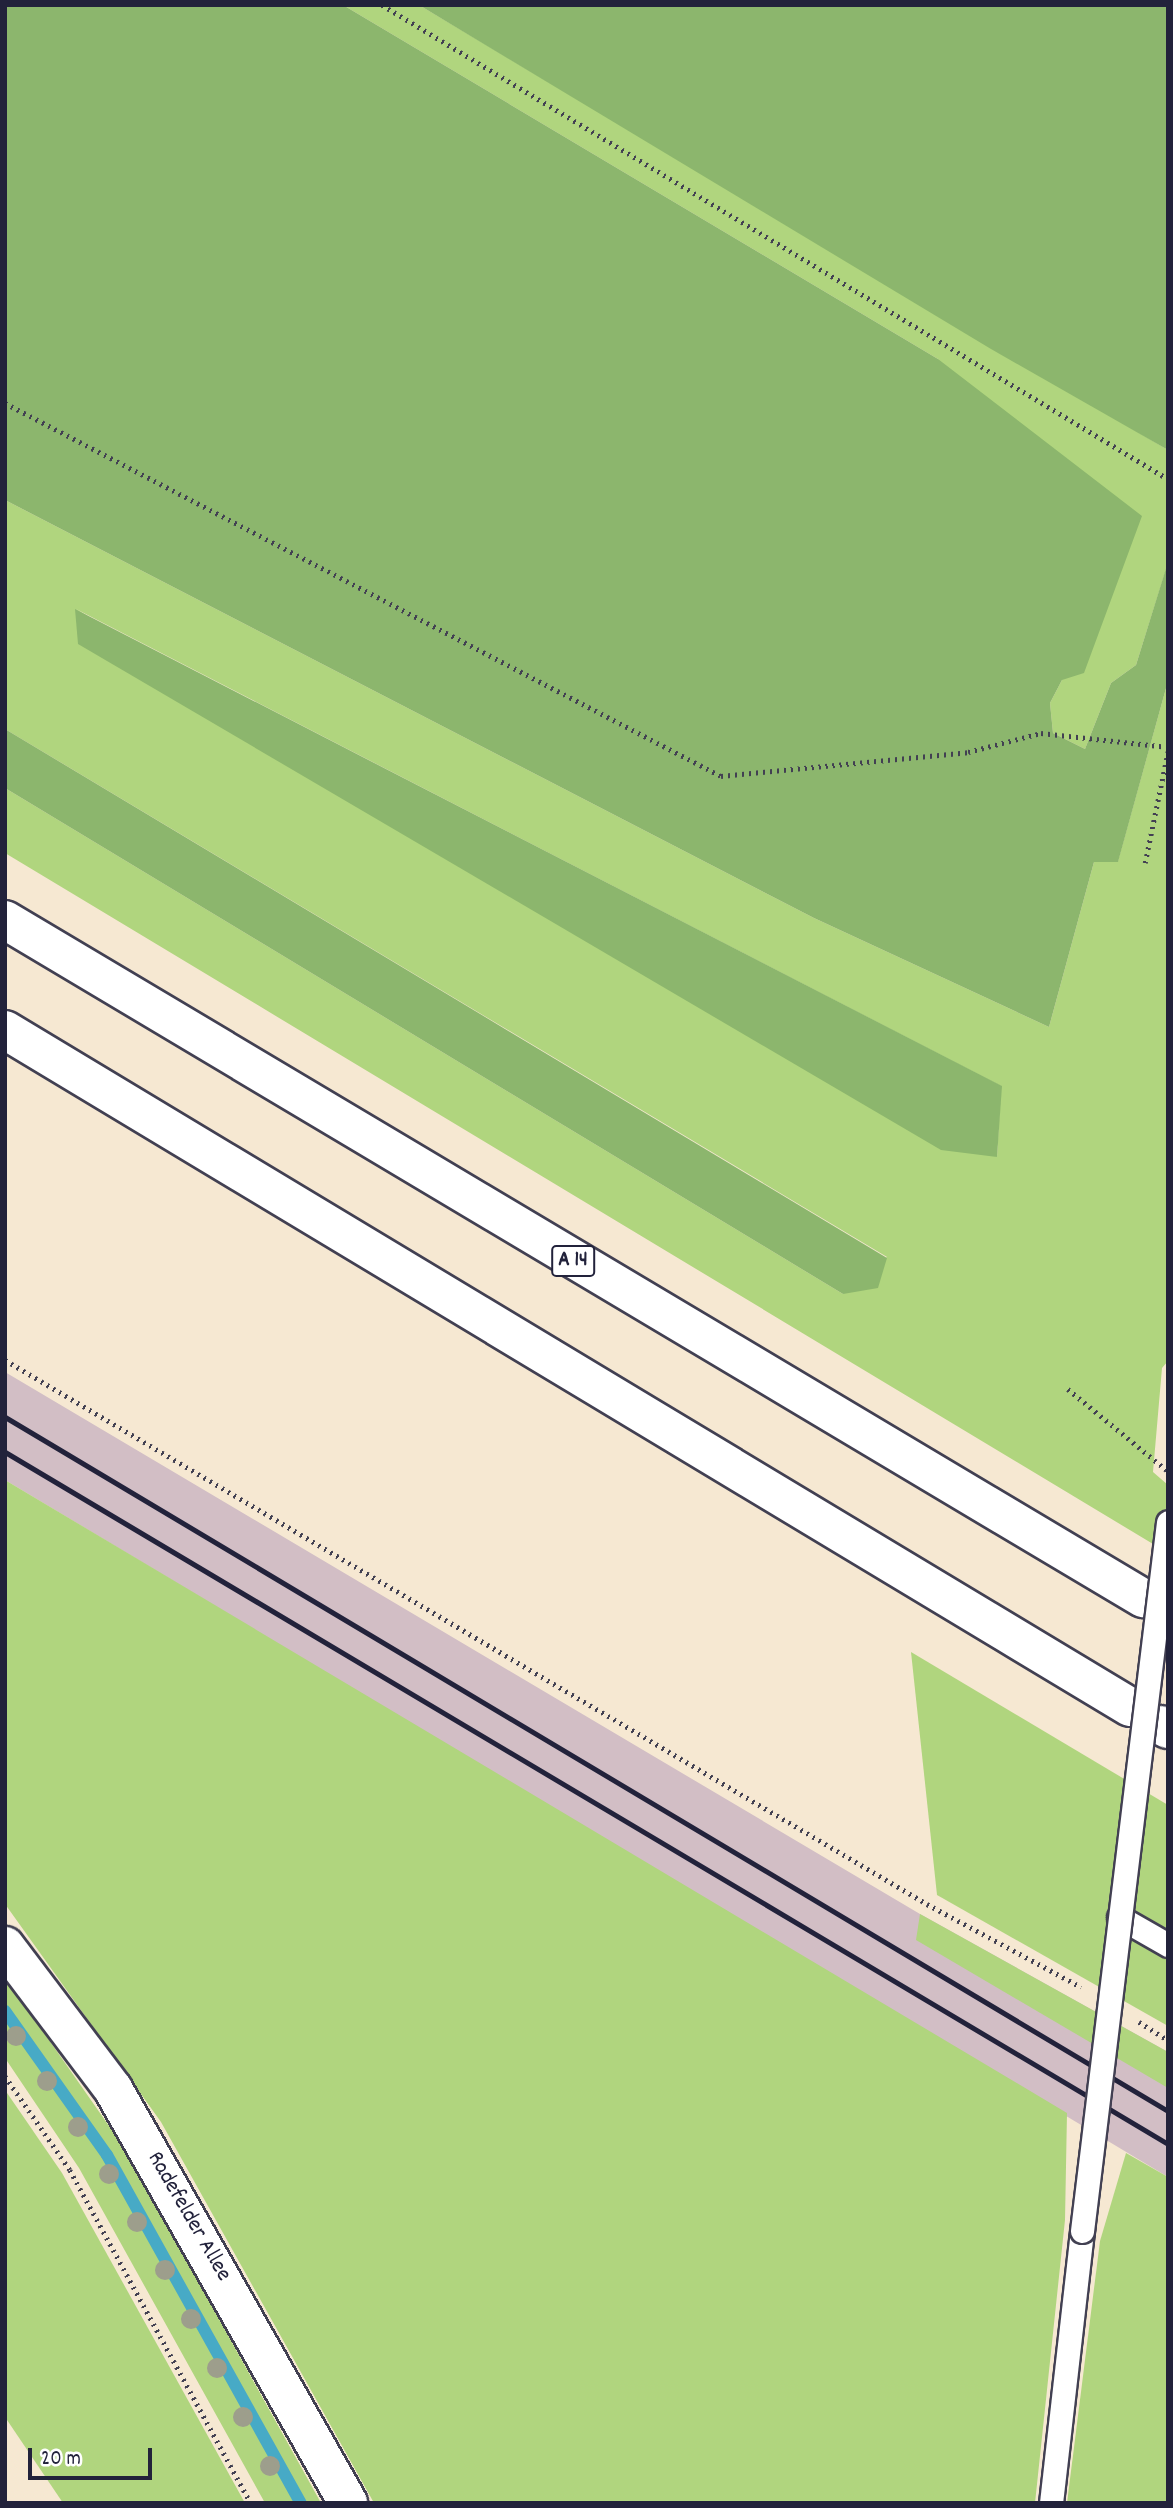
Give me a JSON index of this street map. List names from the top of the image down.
{
  "streets": {
    "main road": ["A 14", "Radefelder Allee"]
  },
  "scale_bar": "20 m"
}
